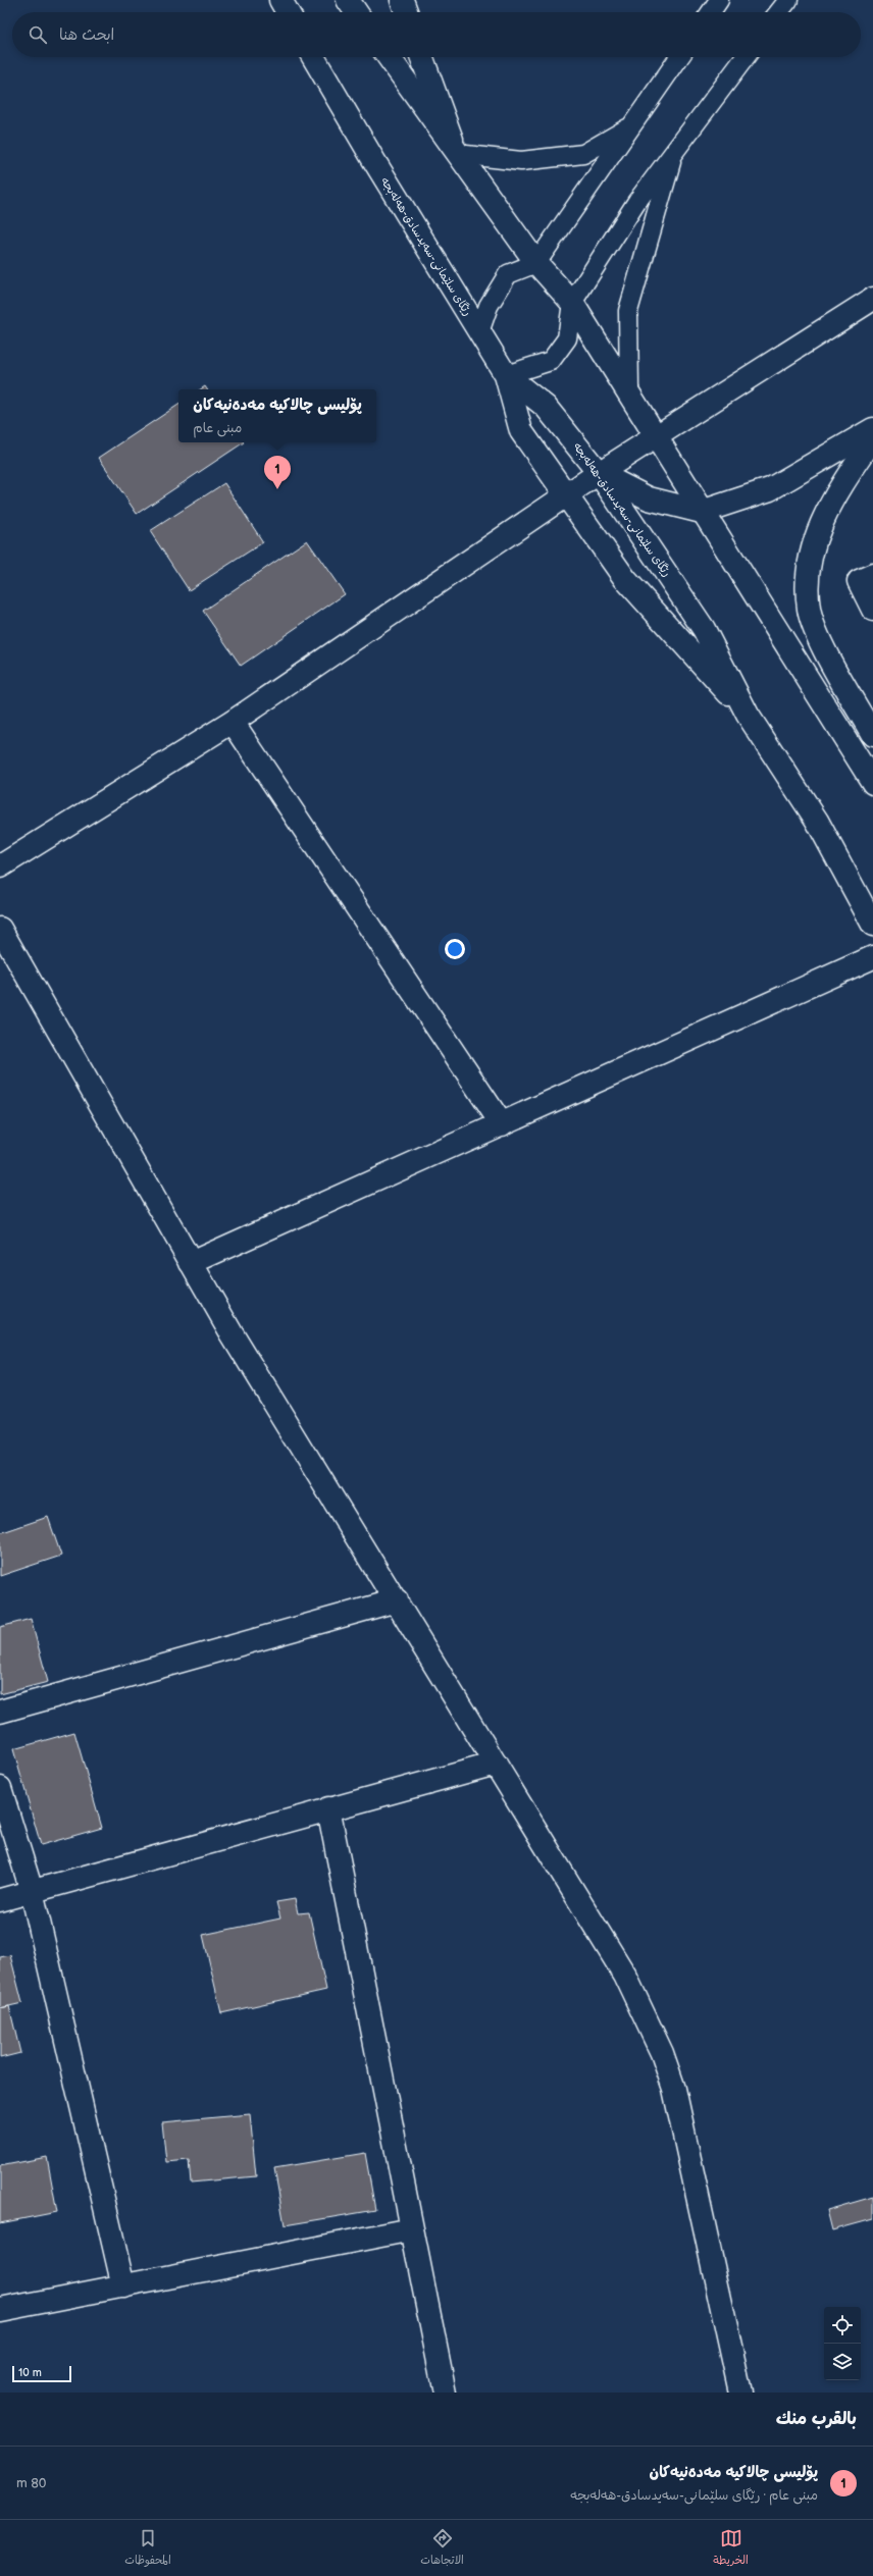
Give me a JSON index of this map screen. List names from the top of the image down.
{
  "streets": {
    "main road": ["رێگای سلێمانی-سەیدسادق-هەلەبجە"]
  },
  "scale_bar": "10 m",
  "page": {
    "search": "ابحث هنا",
    "popup": ["پۆلیسی چالاکیە مەدەنیەکان", "مبنى عام"],
    "pins": "1",
    "scale": "10 m",
    "heading": "بالقرب منك",
    "list": [
      {
        "mark": "1",
        "name": "پۆلیسی چالاکیە مەدەنیەکان",
        "note": "مبنى عام · رێگای سلێمانی-سەیدسادق-هەلەبجە",
        "value": "80 m"
      }
    ],
    "nav": ["الخريطة", "الاتجاهات", "المحفوظات"]
  }
}
